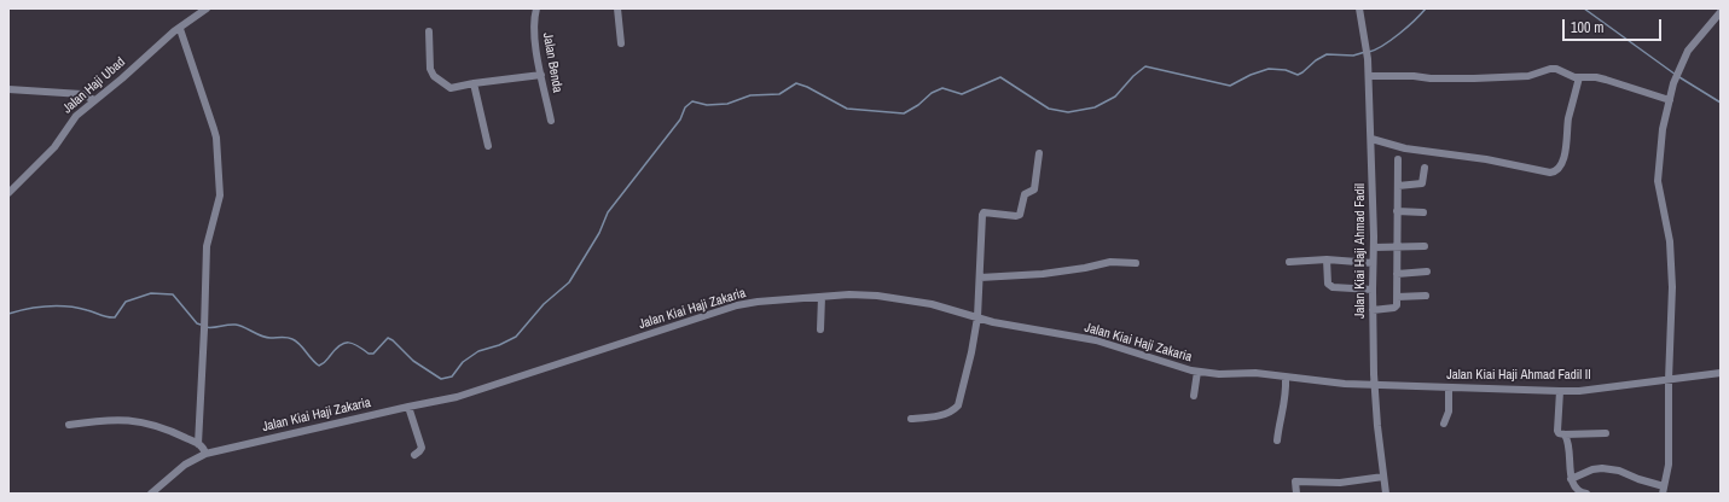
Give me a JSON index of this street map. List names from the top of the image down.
{
  "streets": {
    "street": [
      "Jalan Benda",
      "Jalan Haji Ubad",
      "Jalan Kiai Haji Ahmad Fadil",
      "Jalan Kiai Haji Zakaria",
      "Jalan Kiai Haji Ahmad Fadil II"
    ]
  },
  "crossings": [
    ["Jalan Kiai Haji Ahmad Fadil", "Jalan Kiai Haji Zakaria"],
    ["Jalan Kiai Haji Ahmad Fadil", "Jalan Kiai Haji Ahmad Fadil II"],
    ["Jalan Kiai Haji Zakaria", "Jalan Kiai Haji Ahmad Fadil II"]
  ],
  "scale_bar": "100 m"
}
